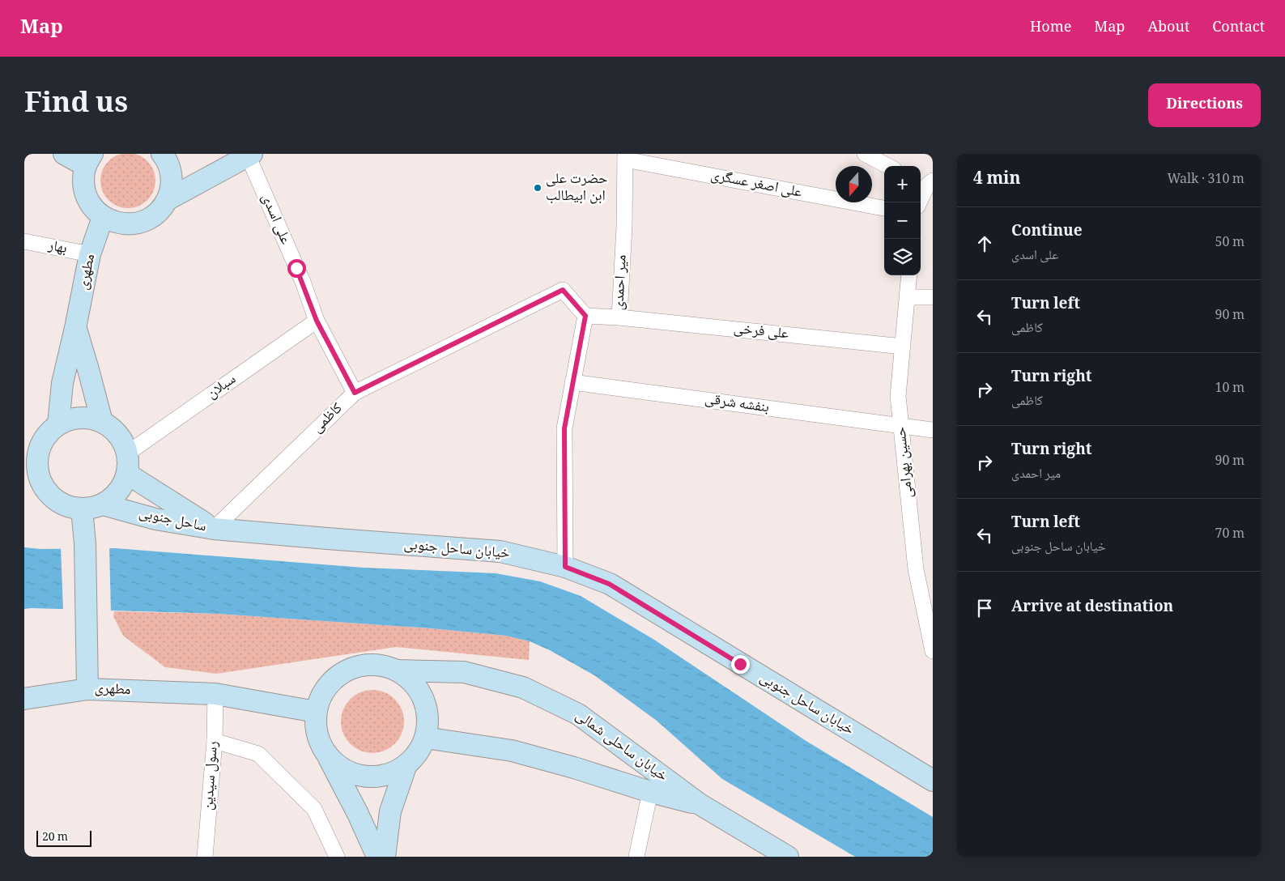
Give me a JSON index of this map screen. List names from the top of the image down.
{
  "streets": {
    "main road": [
      "مطهری",
      "ساحل جنوبی",
      "خیابان ساحل جنوبی",
      "خیابان ساحلی شمالی"
    ],
    "street": [
      "علی اصغر عسگری",
      "علی اسدی",
      "بهار",
      "میر احمدی",
      "علی فرخی",
      "سبلان",
      "بنفشه شرقی",
      "کاظمی",
      "حسین بهرامی",
      "رسول سیدین"
    ]
  },
  "crossings": [
    ["علی اصغر عسگری", "میر احمدی"],
    ["علی اسدی", "سبلان"],
    ["علی اسدی", "کاظمی"],
    ["بهار", "مطهری"],
    ["مطهری", "سبلان"],
    ["مطهری", "ساحل جنوبی"],
    ["مطهری", "خیابان ساحلی شمالی"],
    ["مطهری", "رسول سیدین"],
    ["میر احمدی", "علی فرخی"],
    ["میر احمدی", "کاظمی"],
    ["علی فرخی", "حسین بهرامی"],
    ["سبلان", "ساحل جنوبی"],
    ["بنفشه شرقی", "حسین بهرامی"],
    ["کاظمی", "ساحل جنوبی"],
    ["کاظمی", "خیابان ساحل جنوبی"],
    ["ساحل جنوبی", "خیابان ساحل جنوبی"]
  ],
  "places": ["حضرت علی ابن ابیطالب"],
  "scale_bar": "20 m",
  "north": "bottom",
  "page": {
    "header": "Map",
    "nav": [
      "Home",
      "Map",
      "About",
      "Contact"
    ],
    "title": "Find us",
    "buttons": "Directions",
    "heading": ["4 min", "Walk · 310 m"],
    "map_buttons": ["+", "−"],
    "list": [
      ["Continue", "علی اسدی", "50 m"],
      ["Turn left", "کاظمی", "90 m"],
      ["Turn right", "کاظمی", "10 m"],
      ["Turn right", "میر احمدی", "90 m"],
      ["Turn left", "خیابان ساحل جنوبی", "70 m"],
      "Arrive at destination"
    ],
    "scale": "20 m"
  }
}
